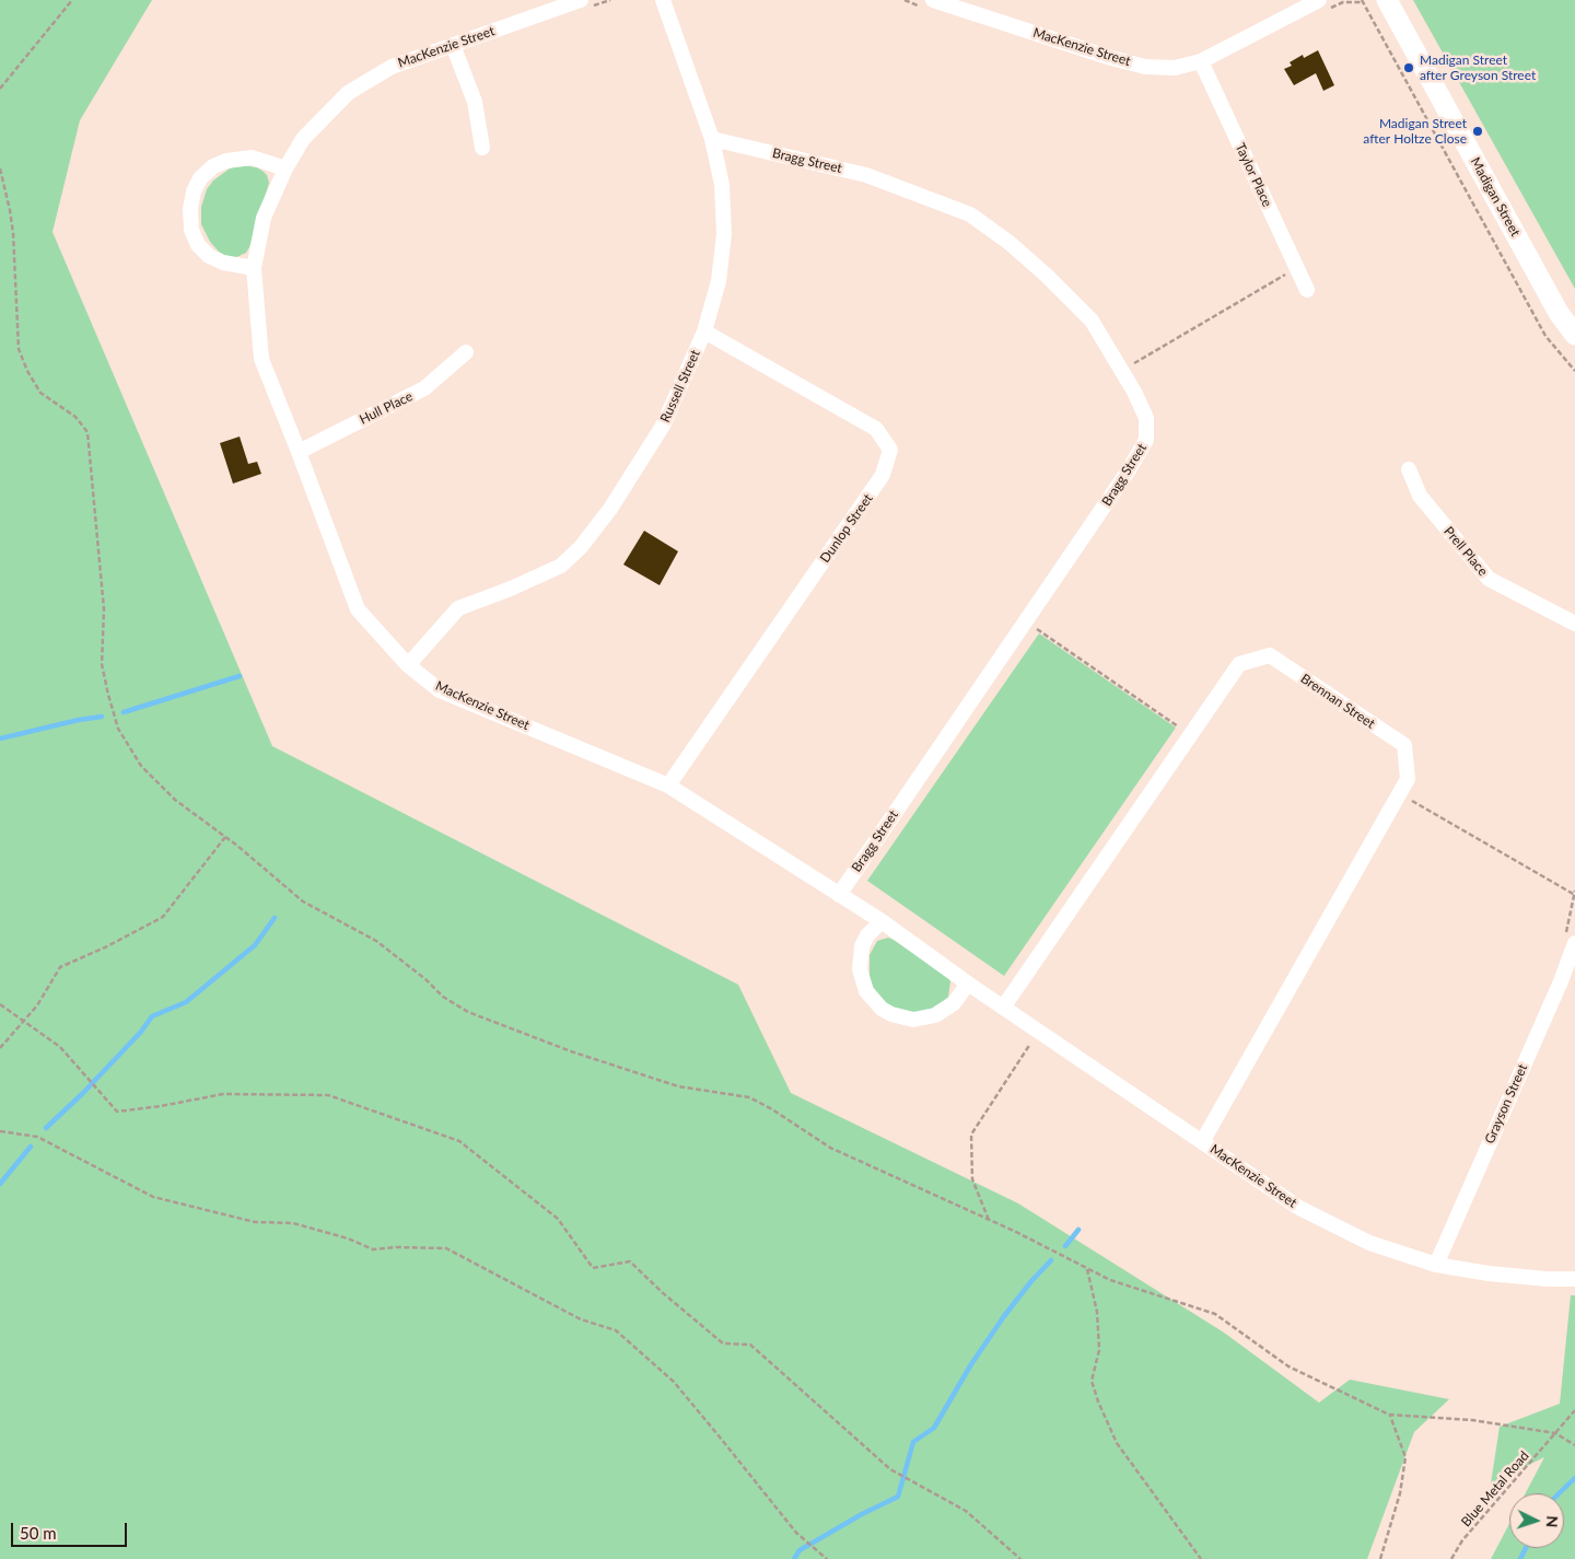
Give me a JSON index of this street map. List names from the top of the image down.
{
  "streets": {
    "street": [
      "MacKenzie Street",
      "Bragg Street",
      "Taylor Place",
      "Madigan Street",
      "Russell Street",
      "Hull Place",
      "Dunlop Street",
      "Prell Place",
      "Brennan Street",
      "Grayson Street"
    ],
    "path": ["Blue Metal Road"]
  },
  "crossings": [
    ["MacKenzie Street", "Bragg Street"],
    ["MacKenzie Street", "Taylor Place"],
    ["MacKenzie Street", "Russell Street"],
    ["MacKenzie Street", "Hull Place"],
    ["MacKenzie Street", "Dunlop Street"],
    ["MacKenzie Street", "Brennan Street"],
    ["MacKenzie Street", "Grayson Street"],
    ["Bragg Street", "Russell Street"],
    ["Russell Street", "Dunlop Street"]
  ],
  "places": ["Madigan Street after Greyson Street", "Madigan Street after Holtze Close"],
  "scale_bar": "50 m",
  "north": "right"
}
